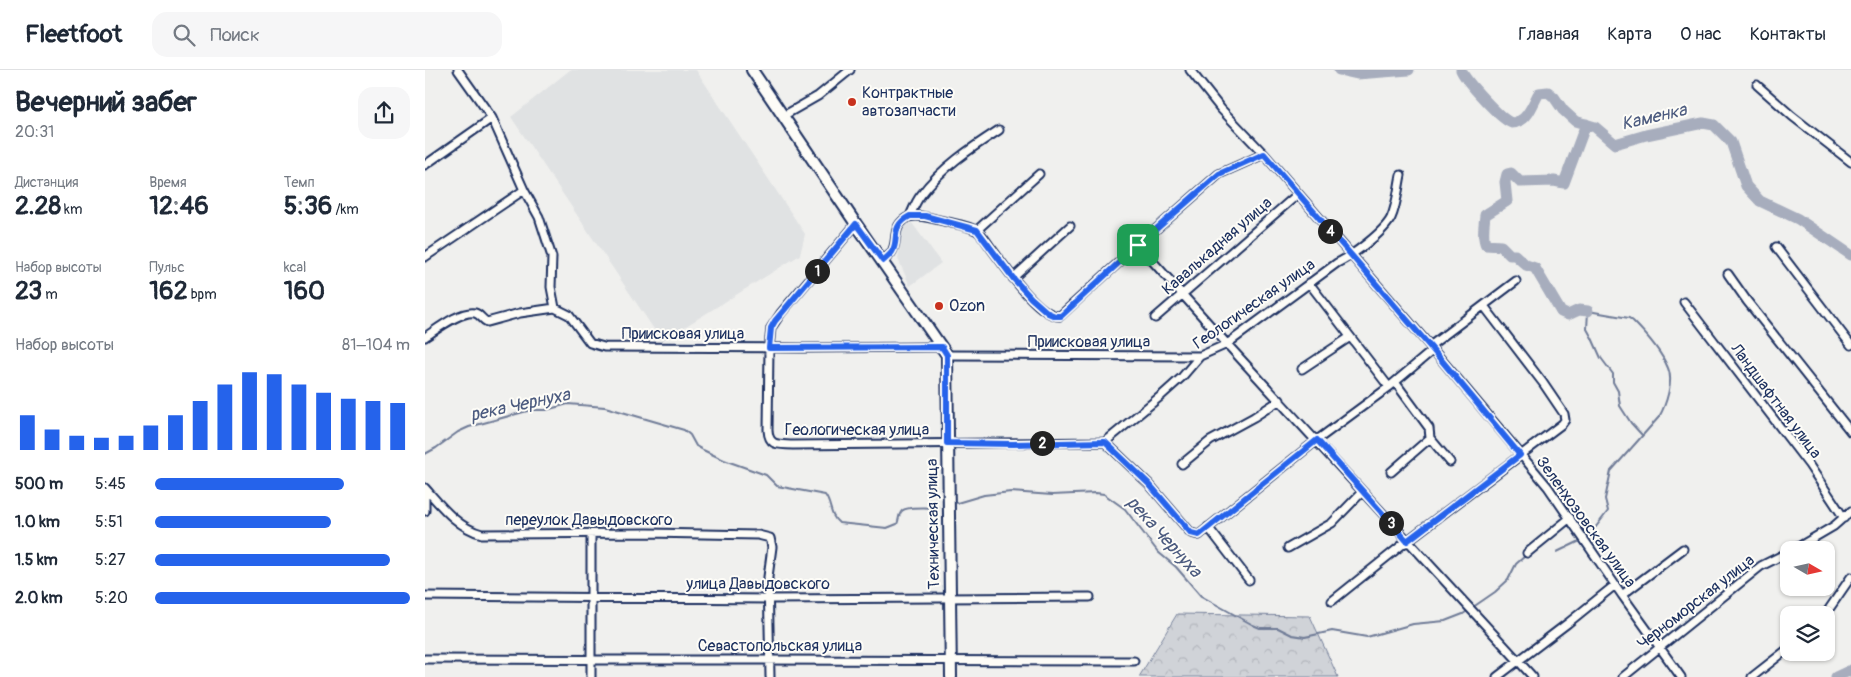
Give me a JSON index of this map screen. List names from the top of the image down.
{
  "streets": {
    "street": [
      "Кавалькадная улица",
      "Геологическая улица",
      "Приисковая улица",
      "Ландшафтная улица",
      "переулок Давыдовского",
      "Зеленхозовская улица",
      "Техническая улица",
      "улица Давыдовского",
      "Черноморская улица",
      "Севастопольская улица"
    ]
  },
  "crossings": [
    ["Кавалькадная улица", "Зеленхозовская улица"],
    ["Геологическая улица", "Приисковая улица"],
    ["Геологическая улица", "Зеленхозовская улица"],
    ["Геологическая улица", "Техническая улица"],
    ["Приисковая улица", "Техническая улица"],
    ["переулок Давыдовского", "улица Давыдовского"],
    ["Зеленхозовская улица", "Черноморская улица"],
    ["Техническая улица", "улица Давыдовского"],
    ["Техническая улица", "Севастопольская улица"]
  ],
  "water": ["Каменка", "река Чернуха"],
  "places": ["Контрактные автозапчасти", "Ozon"],
  "north": "right",
  "page": {
    "header": "Fleetfoot",
    "search": "Поиск",
    "nav": [
      "Главная",
      "Карта",
      "О нас",
      "Контакты"
    ],
    "heading": ["Вечерний забег", "20:31"],
    "stats": [
      ["Дистанция", "2.28 km"],
      ["Время", "12:46"],
      ["Темп", "5:36 /km"],
      ["Набор высоты", "23 m"],
      ["Пульс", "162 bpm"],
      ["kcal", "160"]
    ],
    "pins": [
      "4",
      "1",
      "2",
      "3"
    ],
    "chart": ["Набор высоты", "81–104 m"],
    "list": [
      {
        "name": "500 m",
        "note": "5:45"
      },
      {
        "name": "1.0 km",
        "note": "5:51"
      },
      {
        "name": "1.5 km",
        "note": "5:27"
      },
      {
        "name": "2.0 km",
        "note": "5:20"
      }
    ]
  }
}
